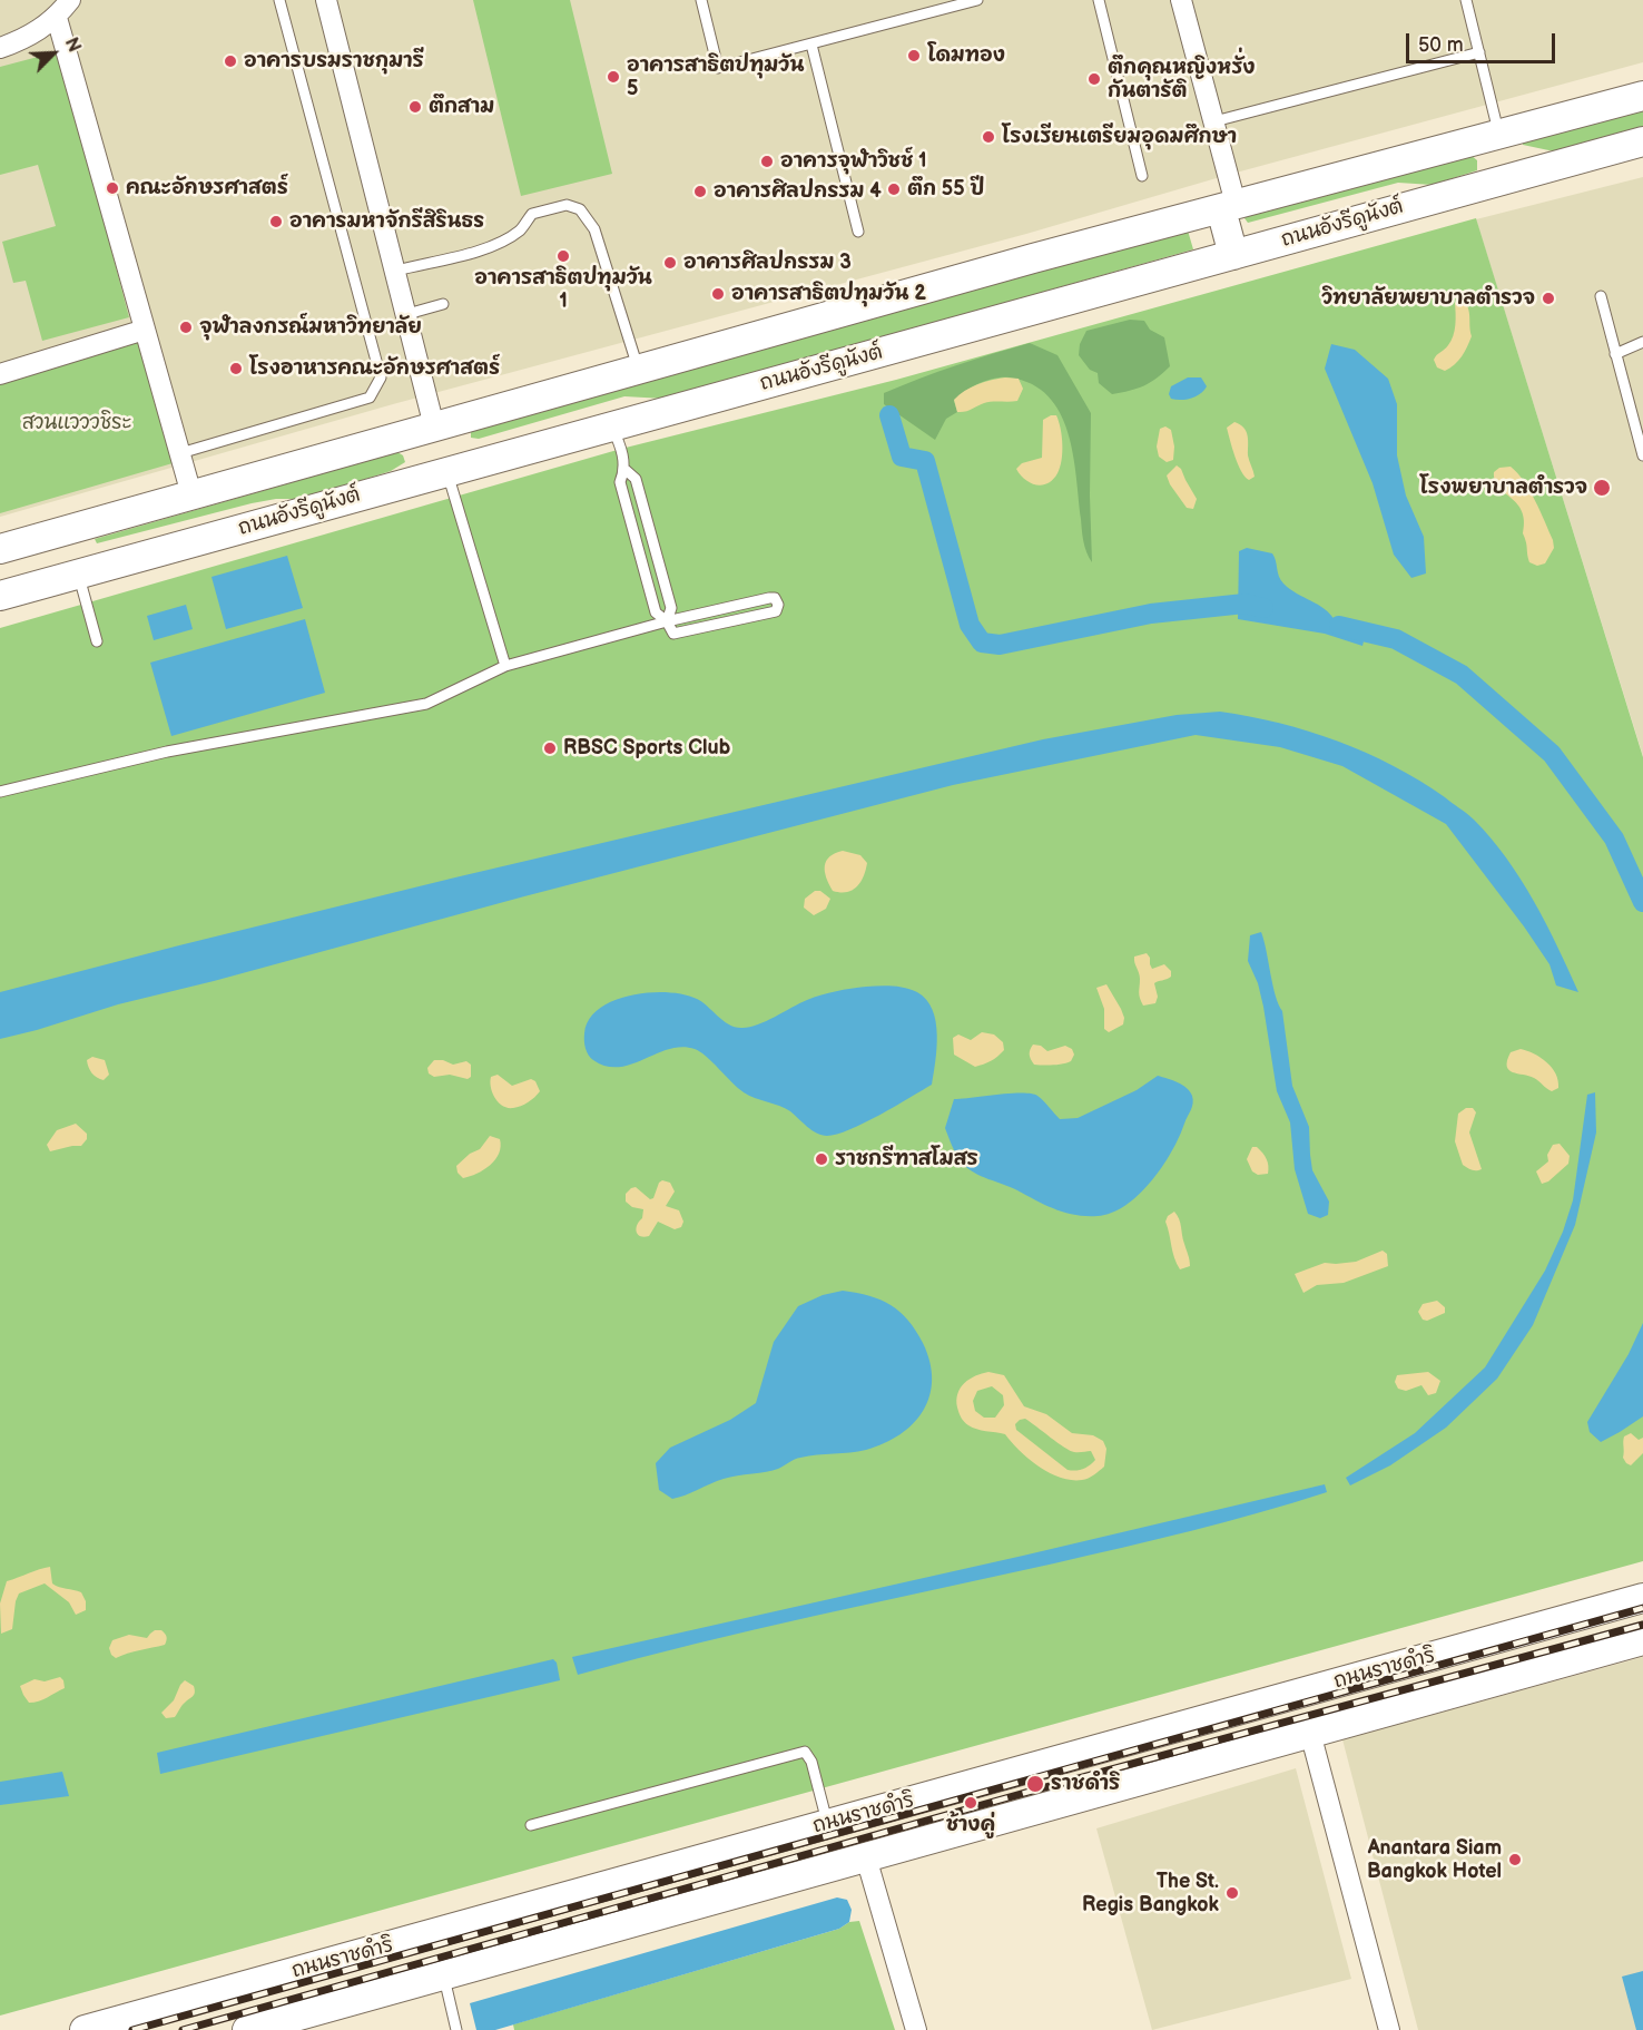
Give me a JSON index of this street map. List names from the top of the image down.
{
  "streets": {
    "main road": ["ถนนอังรีดูนังต์", "ถนนราชดำริ"]
  },
  "parks": ["สวนแวววชิระ"],
  "places": [
    "โดมทอง",
    "อาคารบรมราชกุมารี",
    "อาคารสาธิตปทุมวัน 5",
    "ตึกคุณหญิงหรั่ง กันตารัติ",
    "ตึกสาม",
    "โรงเรียนเตรียมอุดมศึกษา",
    "อาคารจุฬาวิชช์ 1",
    "คณะอักษรศาสตร์",
    "ตึก 55 ปี",
    "อาคารศิลปกรรม 4",
    "อาคารมหาจักรีสิรินธร",
    "อาคารสาธิตปทุมวัน 1",
    "อาคารศิลปกรรม 3",
    "อาคารสาธิตปทุมวัน 2",
    "วิทยาลัยพยาบาลตำรวจ",
    "จุฬาลงกรณ์มหาวิทยาลัย",
    "โรงอาหารคณะอักษรศาสตร์",
    "โรงพยาบาลตำรวจ",
    "RBSC Sports Club",
    "ราชกรีฑาสโมสร",
    "ราชดำริ",
    "ช้างคู่",
    "Anantara Siam Bangkok Hotel",
    "The St. Regis Bangkok"
  ],
  "scale_bar": "50 m",
  "north": "top right"
}
